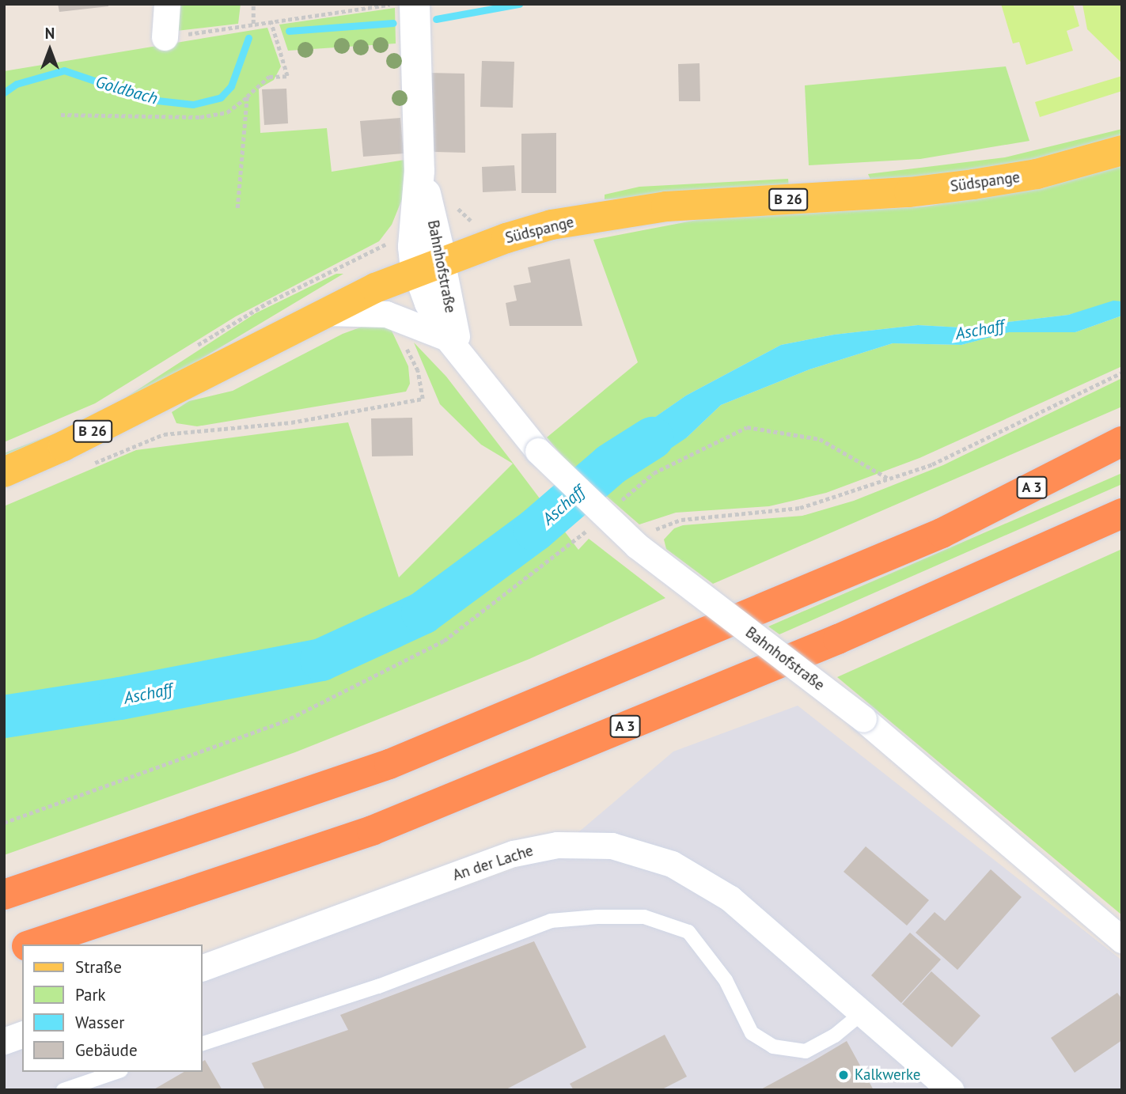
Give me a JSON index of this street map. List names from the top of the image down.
{
  "streets": {
    "highway": ["A 3"],
    "main road": ["Südspange", "B 26"],
    "street": ["Bahnhofstraße", "An der Lache"]
  },
  "crossings": [
    ["Südspange", "Bahnhofstraße"]
  ],
  "water": ["Goldbach", "Aschaff"],
  "places": ["Kalkwerke"],
  "legend": [
    "Straße",
    "Park",
    "Wasser",
    "Gebäude"
  ],
  "north": "top"
}
